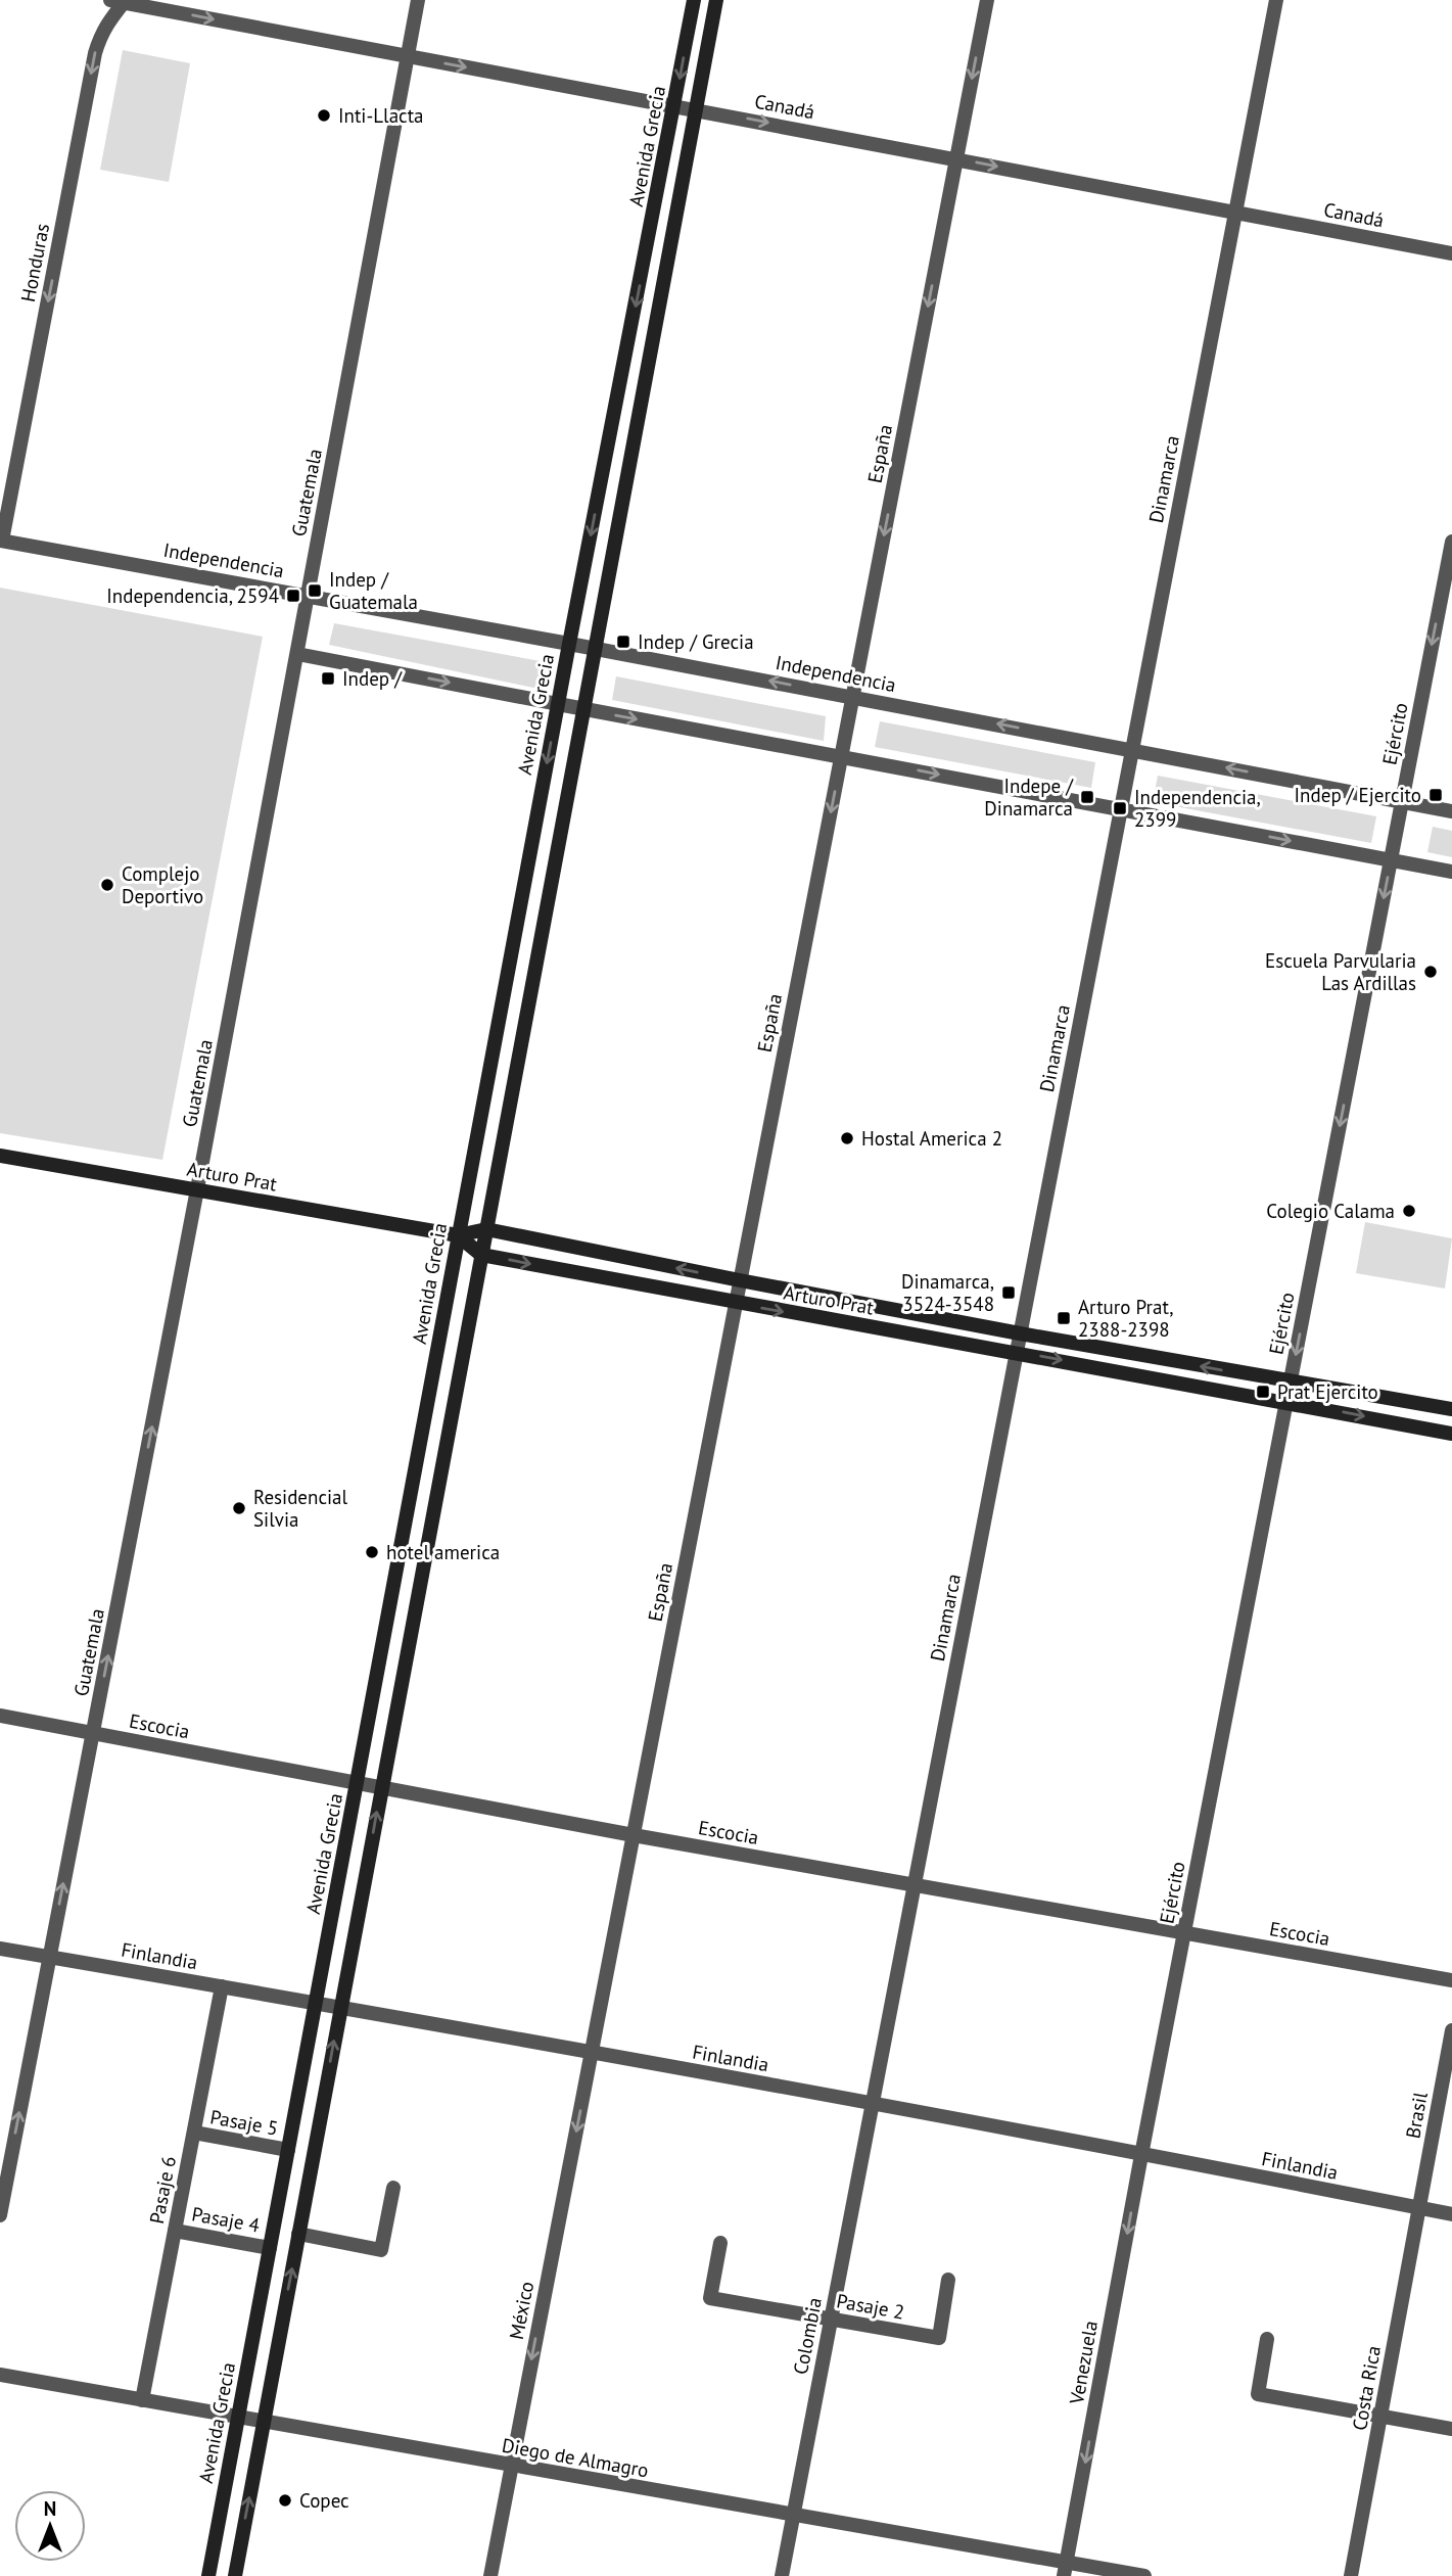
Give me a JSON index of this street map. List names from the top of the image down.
{
  "streets": {
    "main road": ["Avenida Grecia", "Arturo Prat"],
    "street": [
      "Canadá",
      "Honduras",
      "España",
      "Dinamarca",
      "Guatemala",
      "Independencia",
      "Ejército",
      "Escocia",
      "Finlandia",
      "Brasil",
      "Pasaje 5",
      "Pasaje 6",
      "Pasaje 4",
      "Pasaje 2",
      "México",
      "Colombia",
      "Venezuela",
      "Costa Rica",
      "Diego de Almagro"
    ]
  },
  "crossings": [
    ["Canadá", "Avenida Grecia"],
    ["Canadá", "Honduras"],
    ["Canadá", "España"],
    ["Canadá", "Dinamarca"],
    ["Canadá", "Guatemala"],
    ["Avenida Grecia", "Independencia"],
    ["Avenida Grecia", "Arturo Prat"],
    ["Avenida Grecia", "Escocia"],
    ["Avenida Grecia", "Finlandia"],
    ["Avenida Grecia", "Pasaje 5"],
    ["Avenida Grecia", "Pasaje 4"],
    ["Avenida Grecia", "Diego de Almagro"],
    ["Honduras", "Independencia"],
    ["España", "Independencia"],
    ["España", "Arturo Prat"],
    ["España", "Escocia"],
    ["España", "Finlandia"],
    ["España", "México"],
    ["Dinamarca", "Independencia"],
    ["Dinamarca", "Arturo Prat"],
    ["Dinamarca", "Escocia"],
    ["Dinamarca", "Finlandia"],
    ["Dinamarca", "Colombia"],
    ["Guatemala", "Independencia"],
    ["Guatemala", "Arturo Prat"],
    ["Guatemala", "Escocia"],
    ["Guatemala", "Finlandia"],
    ["Independencia", "Ejército"],
    ["Ejército", "Arturo Prat"],
    ["Ejército", "Escocia"],
    ["Ejército", "Finlandia"],
    ["Ejército", "Venezuela"],
    ["Finlandia", "Brasil"],
    ["Finlandia", "Pasaje 6"],
    ["Finlandia", "México"],
    ["Finlandia", "Colombia"],
    ["Finlandia", "Venezuela"],
    ["Finlandia", "Costa Rica"],
    ["Brasil", "Costa Rica"],
    ["Pasaje 5", "Pasaje 6"],
    ["Pasaje 6", "Pasaje 4"],
    ["Pasaje 6", "Diego de Almagro"],
    ["Pasaje 2", "Colombia"],
    ["México", "Diego de Almagro"],
    ["Colombia", "Diego de Almagro"],
    ["Venezuela", "Diego de Almagro"]
  ],
  "one_way": [
    "Canadá",
    "Honduras",
    "España",
    "Guatemala",
    "Ejército",
    "México",
    "Venezuela"
  ],
  "places": {
    "other": [
      "Inti-Llacta",
      "Complejo Deportivo",
      "Escuela Parvularia Las Ardillas",
      "Hostal America 2",
      "Colegio Calama",
      "Residencial Silvia",
      "hotel america",
      "Copec"
    ],
    "transit": [
      "Indep / Guatemala",
      "Independencia, 2594",
      "Indep / Grecia",
      "Indep /",
      "Indep / Ejercito",
      "Indepe / Dinamarca",
      "Independencia, 2399",
      "Dinamarca, 3524-3548",
      "Arturo Prat, 2388-2398",
      "Prat Ejercito"
    ]
  },
  "north": "top"
}
